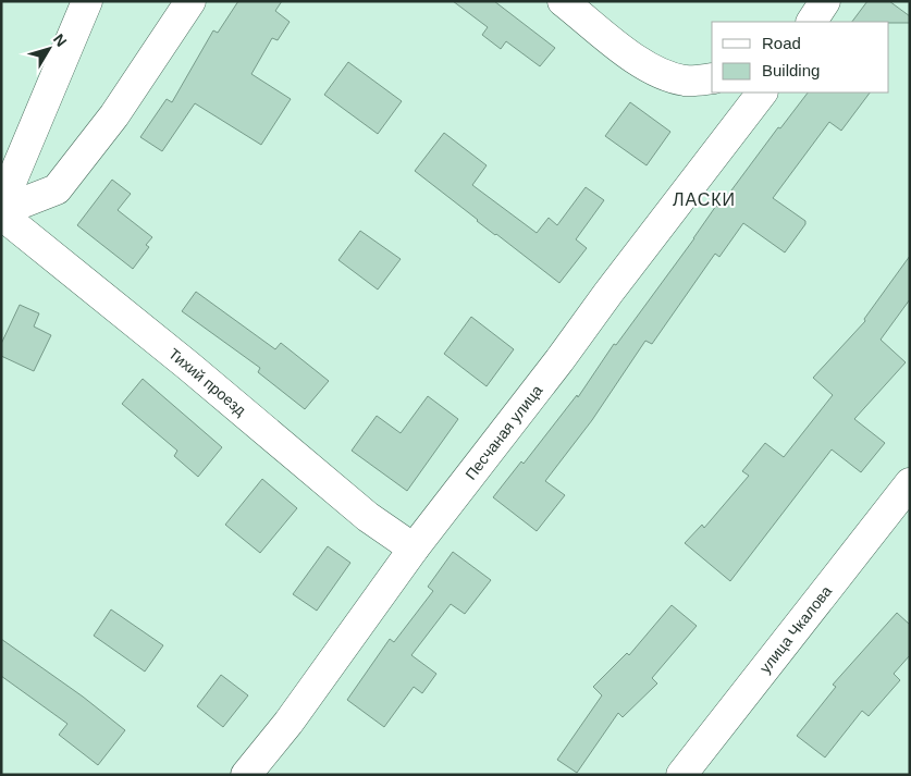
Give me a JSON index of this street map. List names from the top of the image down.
{
  "streets": {
    "street": ["Тихий проезд", "Песчаная улица", "улица Чкалова"]
  },
  "crossings": [
    ["Тихий проезд", "Песчаная улица"]
  ],
  "districts": ["ЛАСКИ"],
  "legend": ["Road", "Building"],
  "north": "top right"
}
